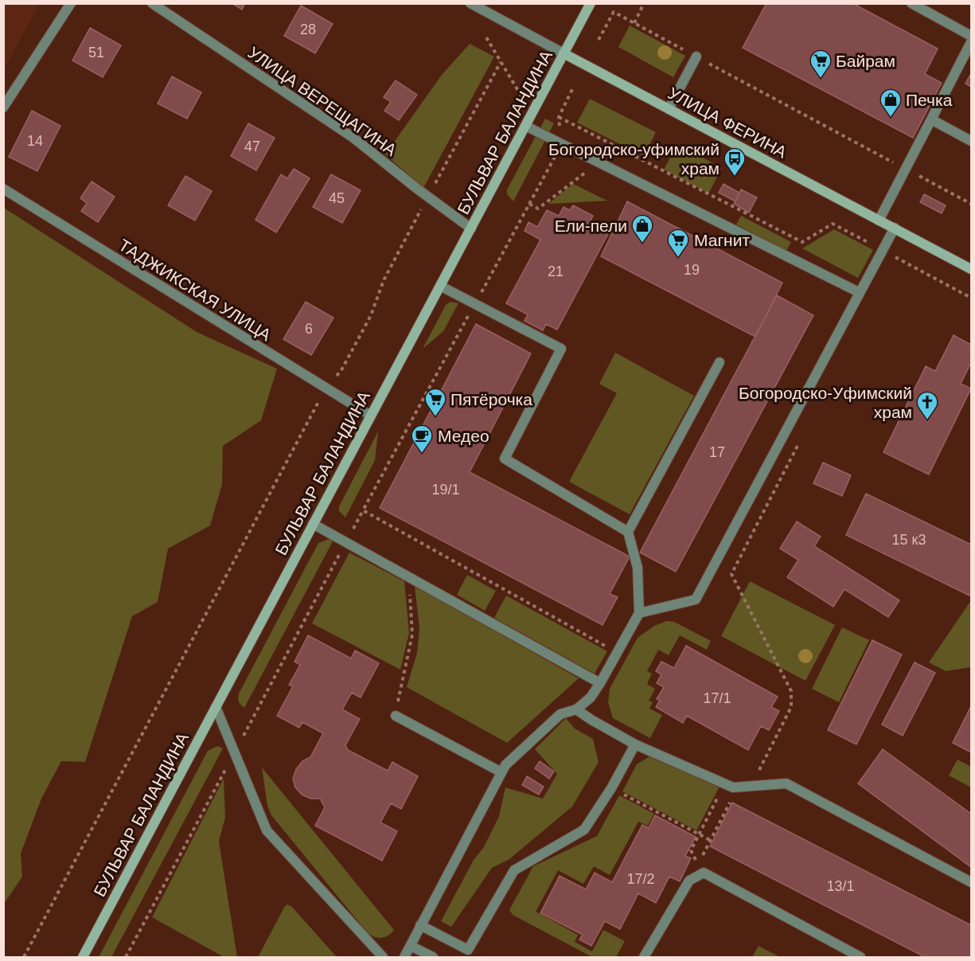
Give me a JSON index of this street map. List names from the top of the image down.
{
  "streets": {
    "main road": ["УЛИЦА ФЕРИНА", "БУЛЬВАР БАЛАНДИНА"],
    "street": ["УЛИЦА ВЕРЕЩАГИНА", "ТАДЖИКСКАЯ УЛИЦА"]
  },
  "crossings": [
    ["УЛИЦА ВЕРЕЩАГИНА", "БУЛЬВАР БАЛАНДИНА"],
    ["УЛИЦА ФЕРИНА", "БУЛЬВАР БАЛАНДИНА"],
    ["БУЛЬВАР БАЛАНДИНА", "ТАДЖИКСКАЯ УЛИЦА"]
  ],
  "places": {
    "supermarket": ["Байрам", "Магнит", "Пятёрочка"],
    "shop": ["Печка", "Ели-пели"],
    "bus stop": ["Богородско-уфимский храм"],
    "church": ["Богородско-Уфимский храм"],
    "cafe": ["Медео"]
  },
  "house_numbers": [
    "28",
    "51",
    "14",
    "47",
    "45",
    "19",
    "21",
    "6",
    "17",
    "19/1",
    "15 к3",
    "17/1",
    "17/2",
    "13/1"
  ]
}
